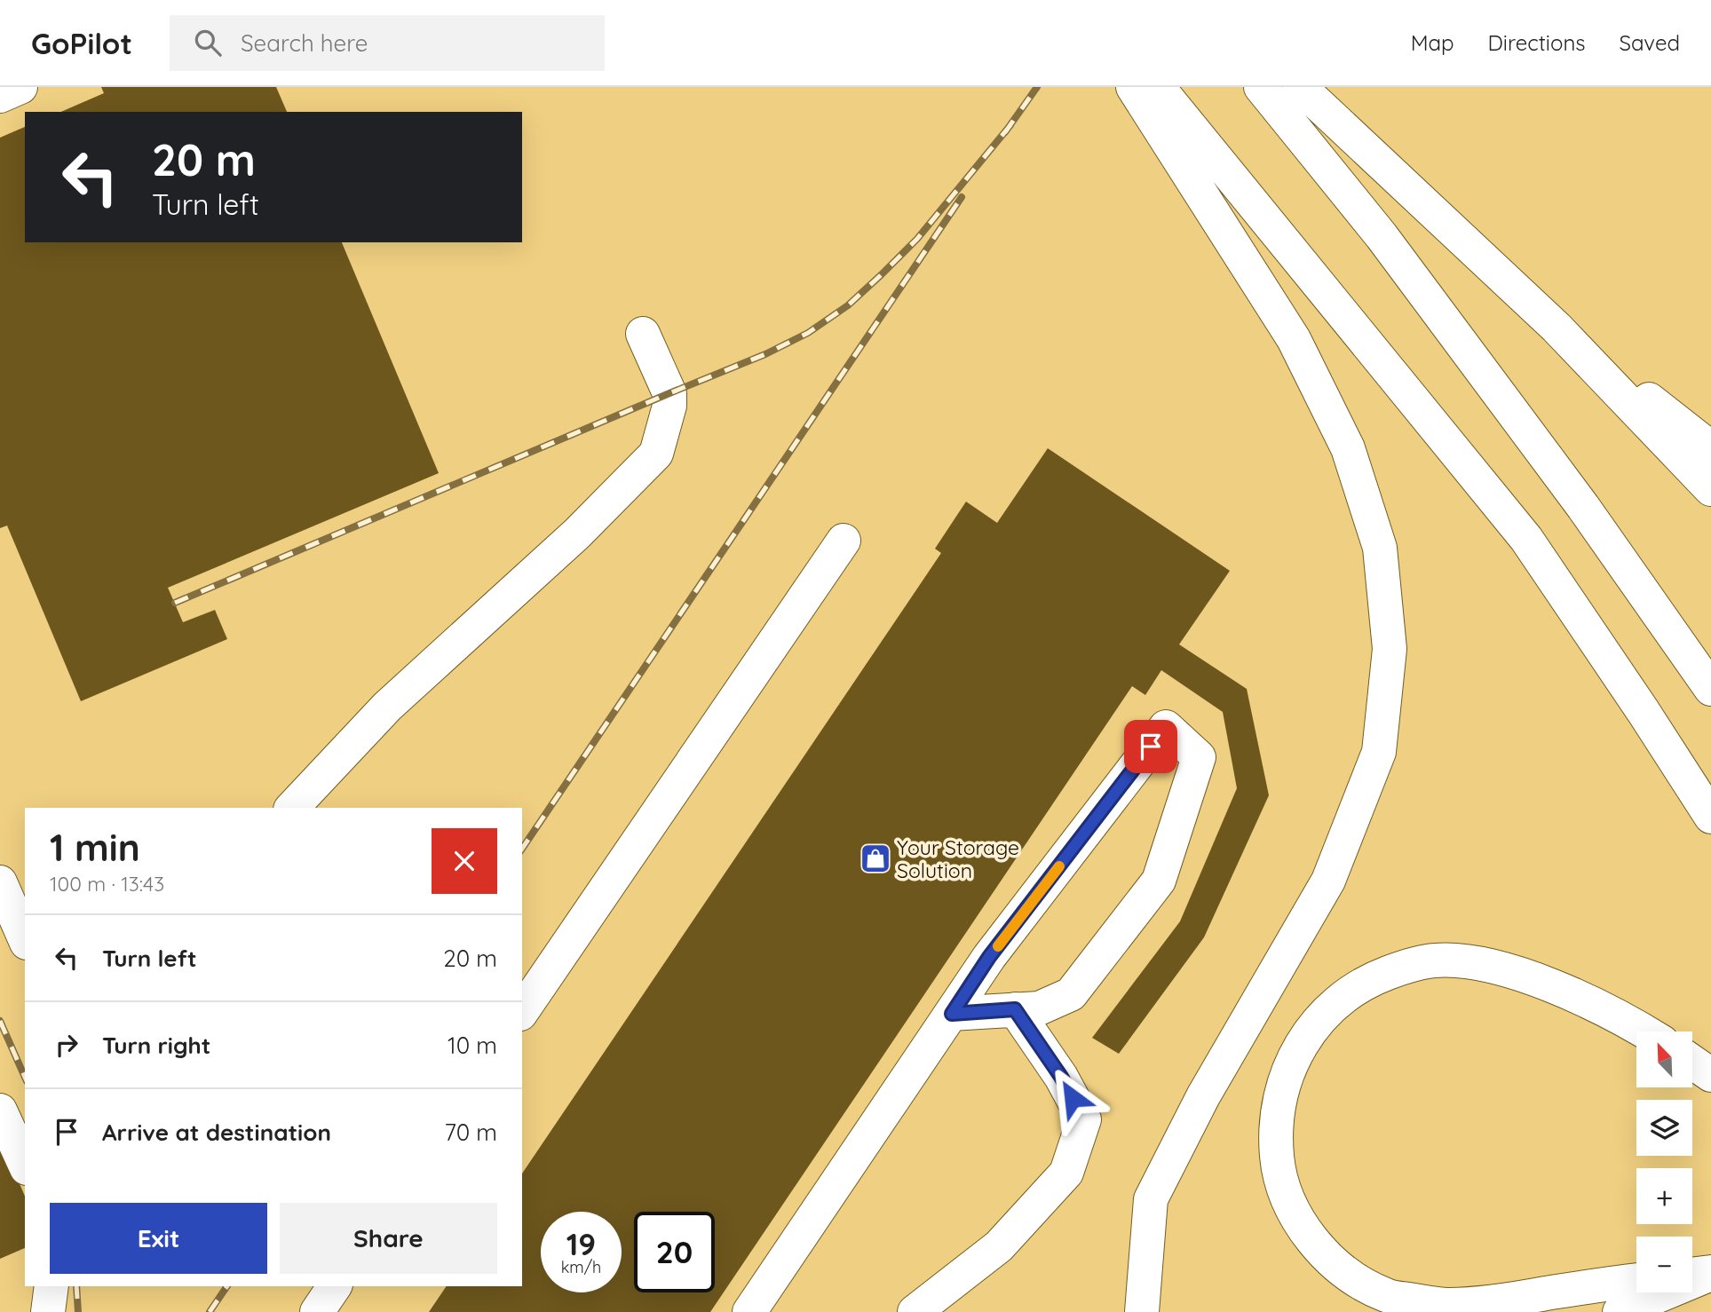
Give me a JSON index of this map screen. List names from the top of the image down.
{
  "places": {
    "shop": ["Your Storage Solution"]
  },
  "north": "top left",
  "page": {
    "header": "GoPilot",
    "search": "Search here",
    "nav": ["Map", "Directions", "Saved"],
    "turn": ["20 m", "Turn left"],
    "heading": ["1 min", "100 m · 13:43"],
    "list": [
      {
        "name": "Turn left",
        "value": "20 m"
      },
      {
        "name": "Turn right",
        "value": "10 m"
      },
      {
        "name": "Arrive at destination",
        "value": "70 m"
      }
    ],
    "map_buttons": ["+", "−"],
    "buttons": ["Exit", "Share"],
    "speed": "19 km/h",
    "limit": "20"
  }
}
